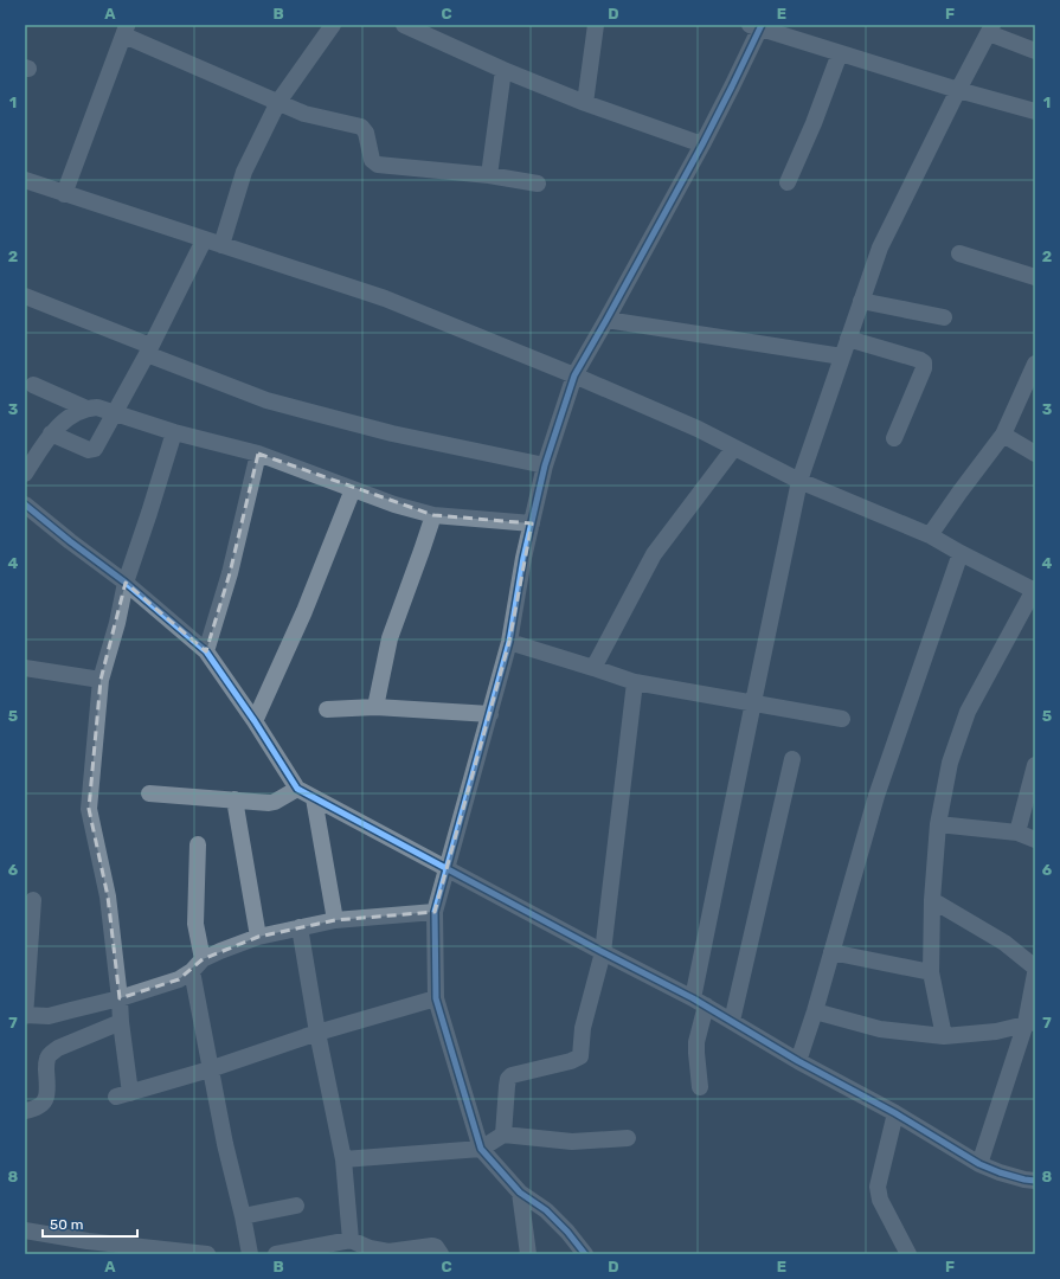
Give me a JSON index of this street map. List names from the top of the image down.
{
  "scale_bar": "50 m",
  "grid": {
    "columns": [
      "A",
      "B",
      "C",
      "D",
      "E",
      "F"
    ],
    "rows": [
      "1",
      "2",
      "3",
      "4",
      "5",
      "6",
      "7",
      "8"
    ]
  }
}
